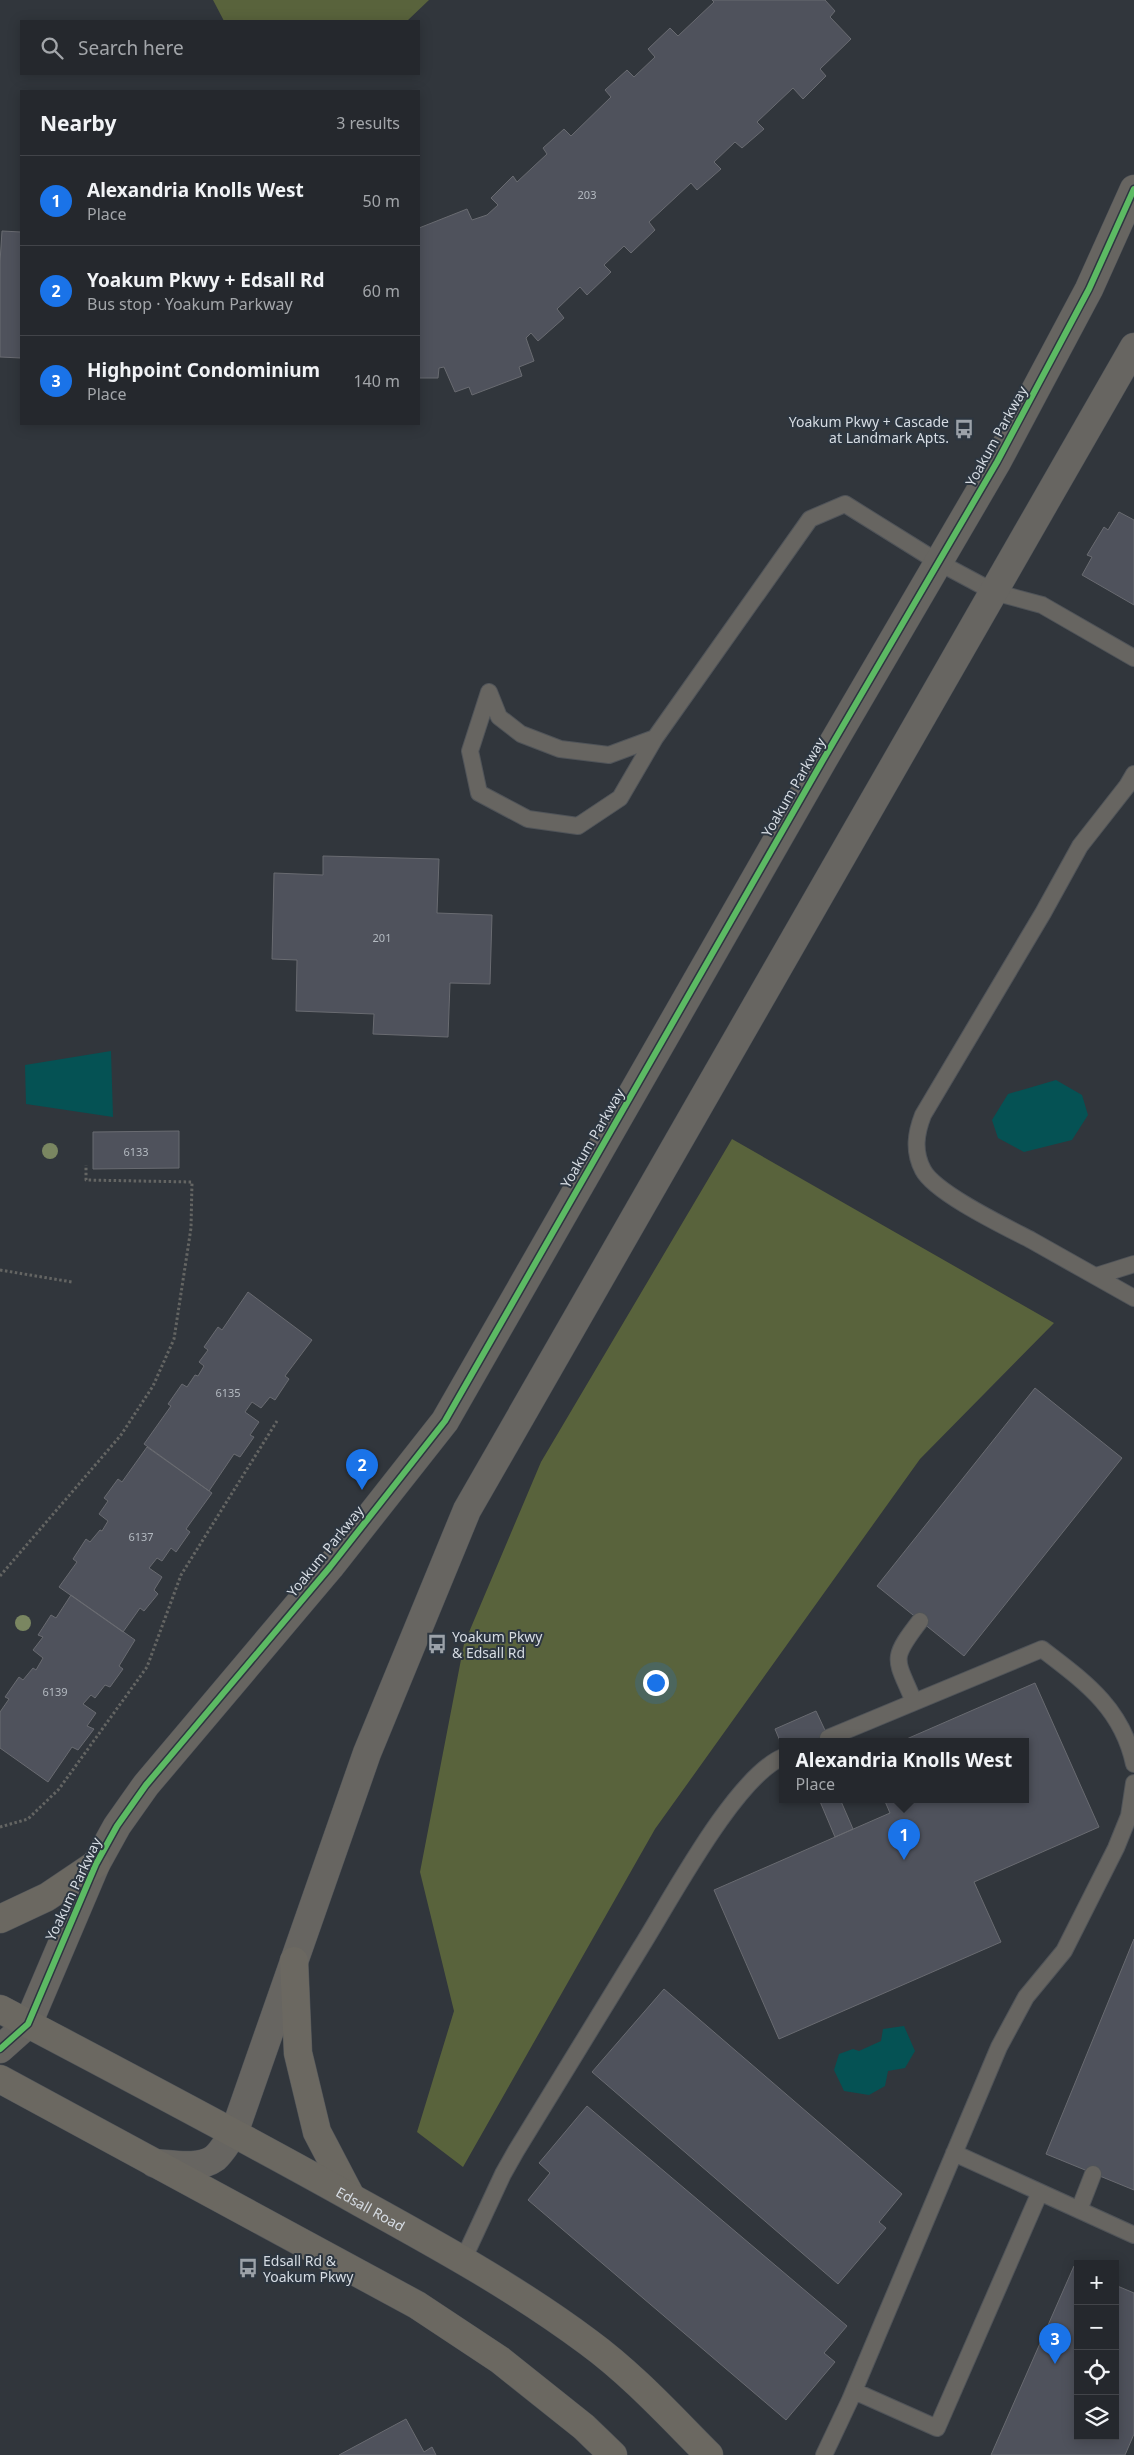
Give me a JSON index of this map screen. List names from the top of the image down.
{
  "streets": {
    "main road": ["Edsall Road"],
    "street": ["Yoakum Parkway"]
  },
  "crossings": [
    ["Yoakum Parkway", "Edsall Road"]
  ],
  "places": {
    "bus stop": ["Yoakum Pkwy + Cascade at Landmark Apts.", "Yoakum Pkwy & Edsall Rd", "Edsall Rd & Yoakum Pkwy"]
  },
  "house_numbers": [
    "203",
    "201",
    "6133",
    "6135",
    "6137",
    "6139"
  ],
  "page": {
    "search": "Search here",
    "heading": ["Nearby", "3 results"],
    "list": [
      {
        "mark": "1",
        "name": "Alexandria Knolls West",
        "note": "Place",
        "value": "50 m"
      },
      {
        "mark": "2",
        "name": "Yoakum Pkwy + Edsall Rd",
        "note": "Bus stop · Yoakum Parkway",
        "value": "60 m"
      },
      {
        "mark": "3",
        "name": "Highpoint Condominium",
        "note": "Place",
        "value": "140 m"
      }
    ],
    "pins": ["2", "1", "3"],
    "popup": ["Alexandria Knolls West", "Place"],
    "map_buttons": ["+", "−"]
  }
}
